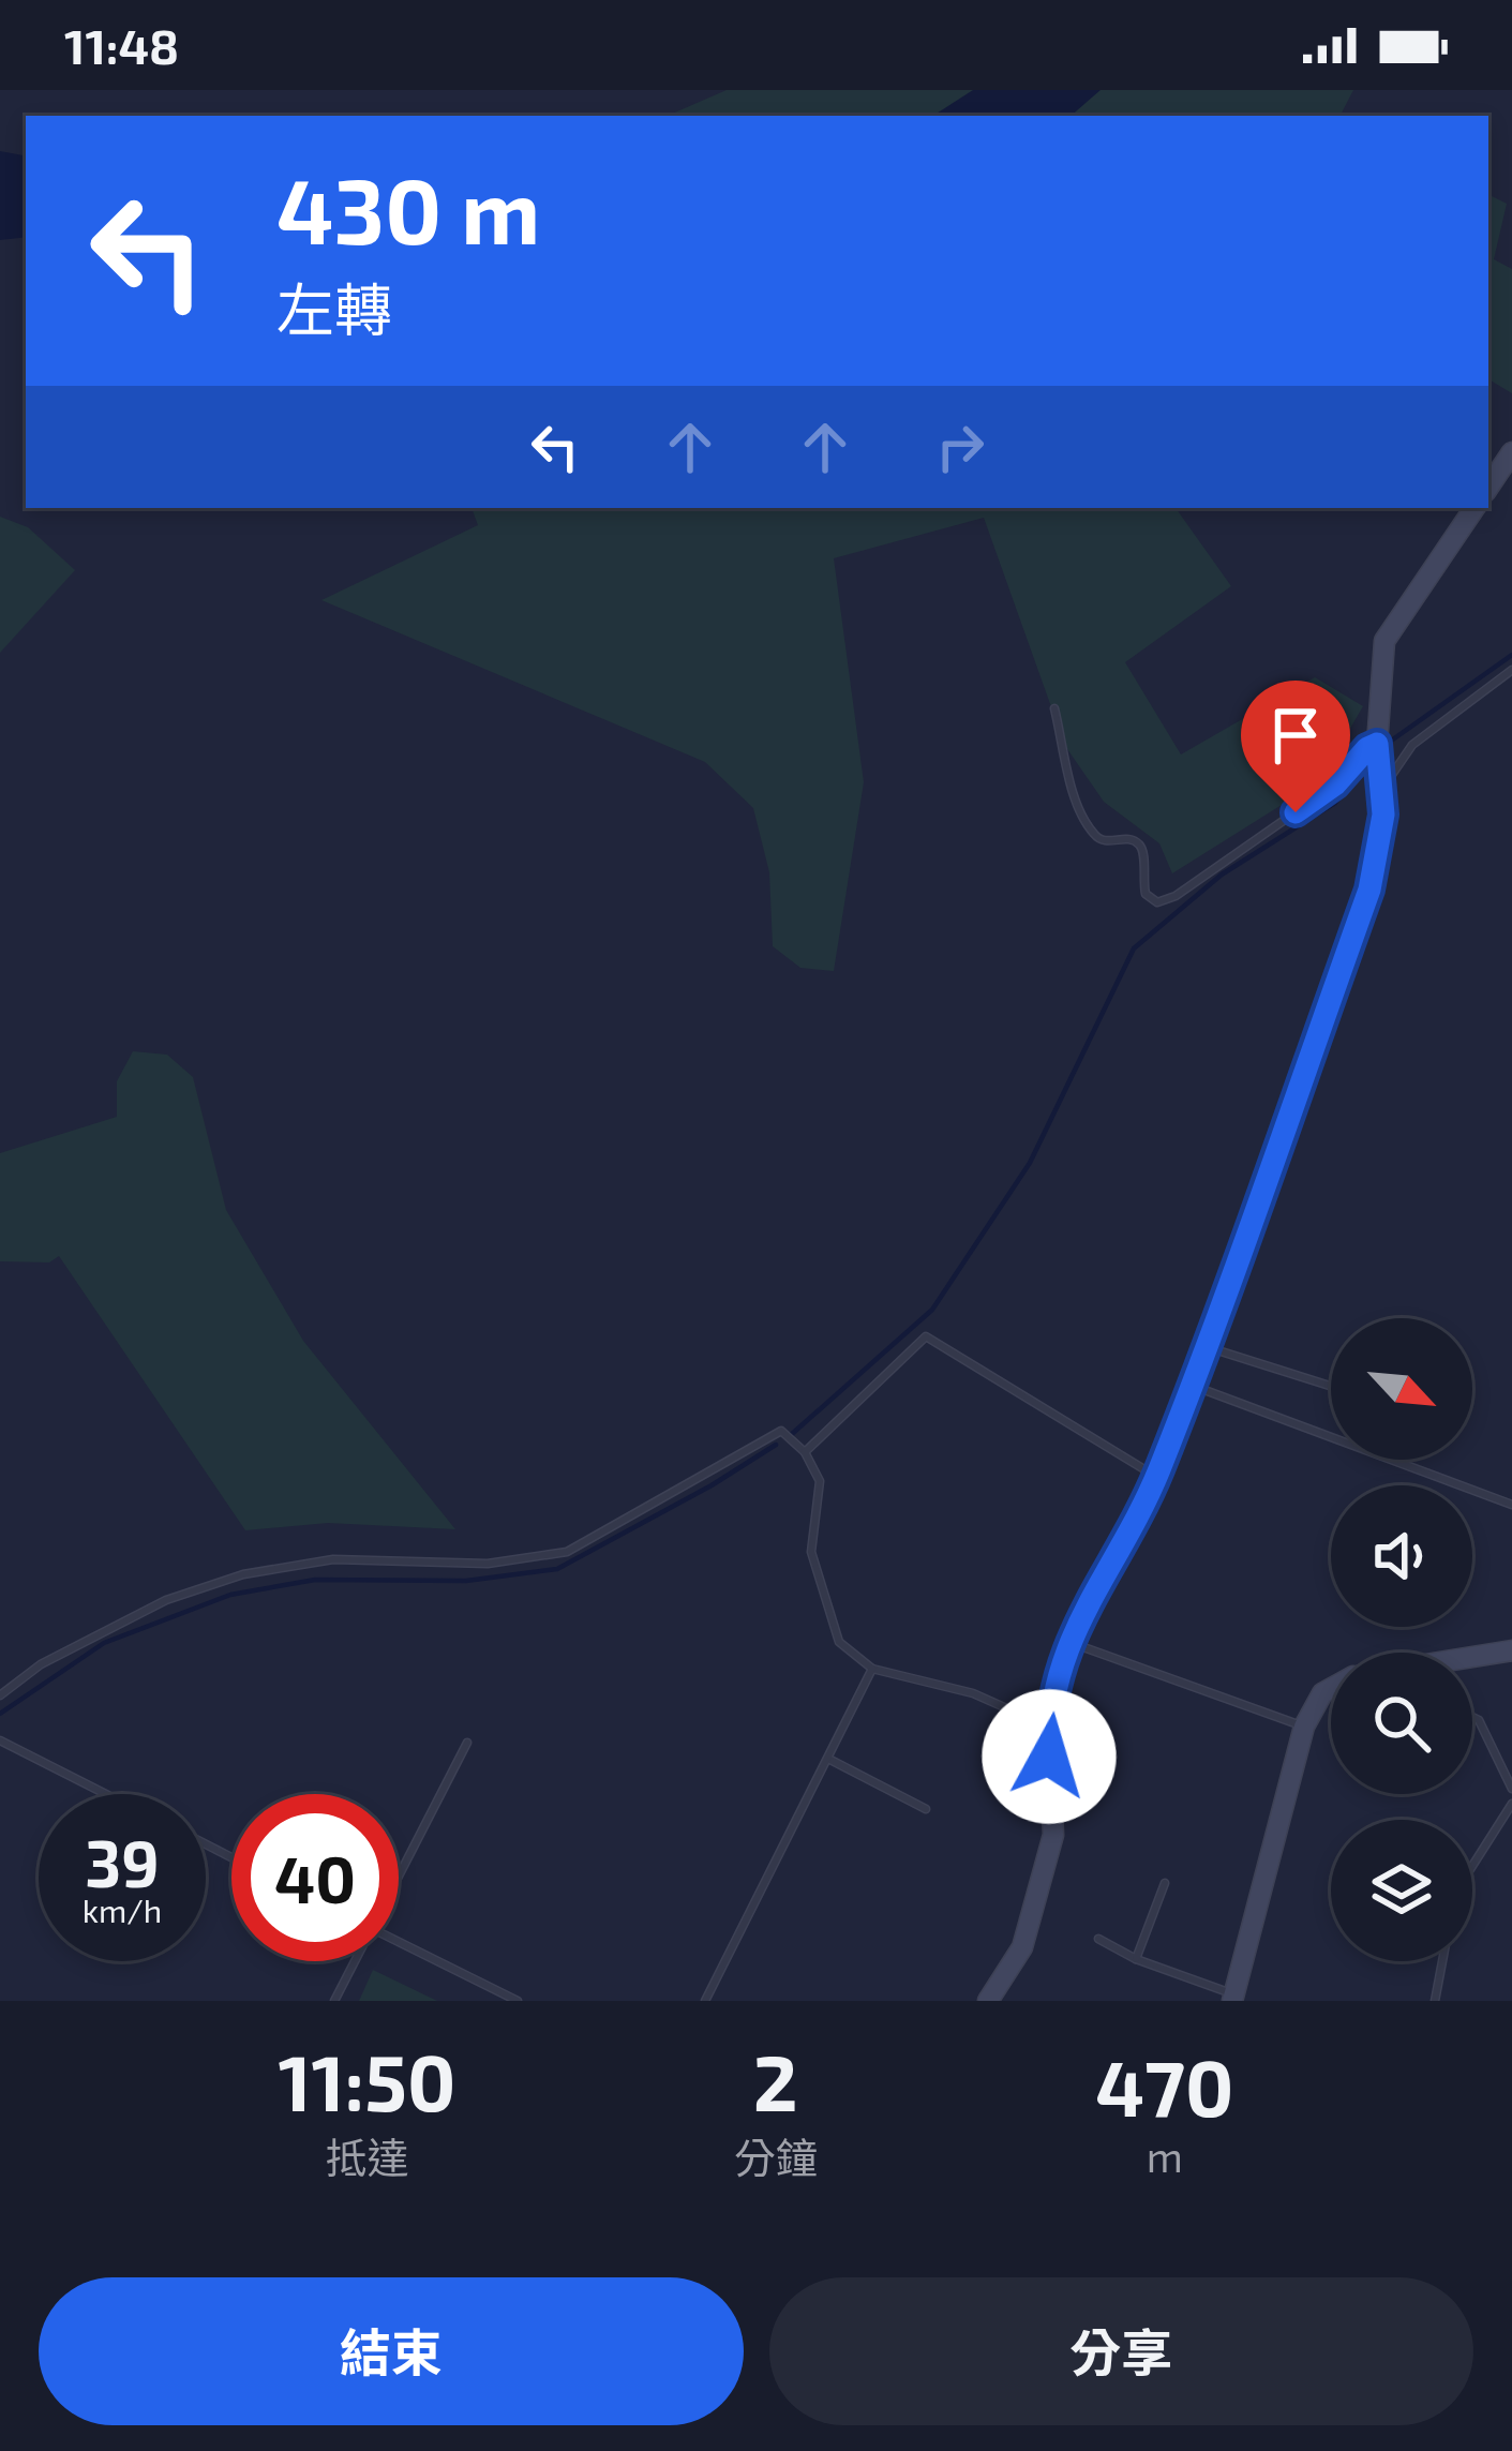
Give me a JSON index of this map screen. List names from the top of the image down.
{
  "north": "bottom right",
  "page": {
    "status": "11:48",
    "turn": ["430 m", "左轉"],
    "speed": "39 km/h",
    "limit": "40",
    "eta": [
      "11:50",
      "抵達",
      "2",
      "分鐘",
      "470",
      "m"
    ],
    "buttons": ["結束", "分享"]
  }
}
